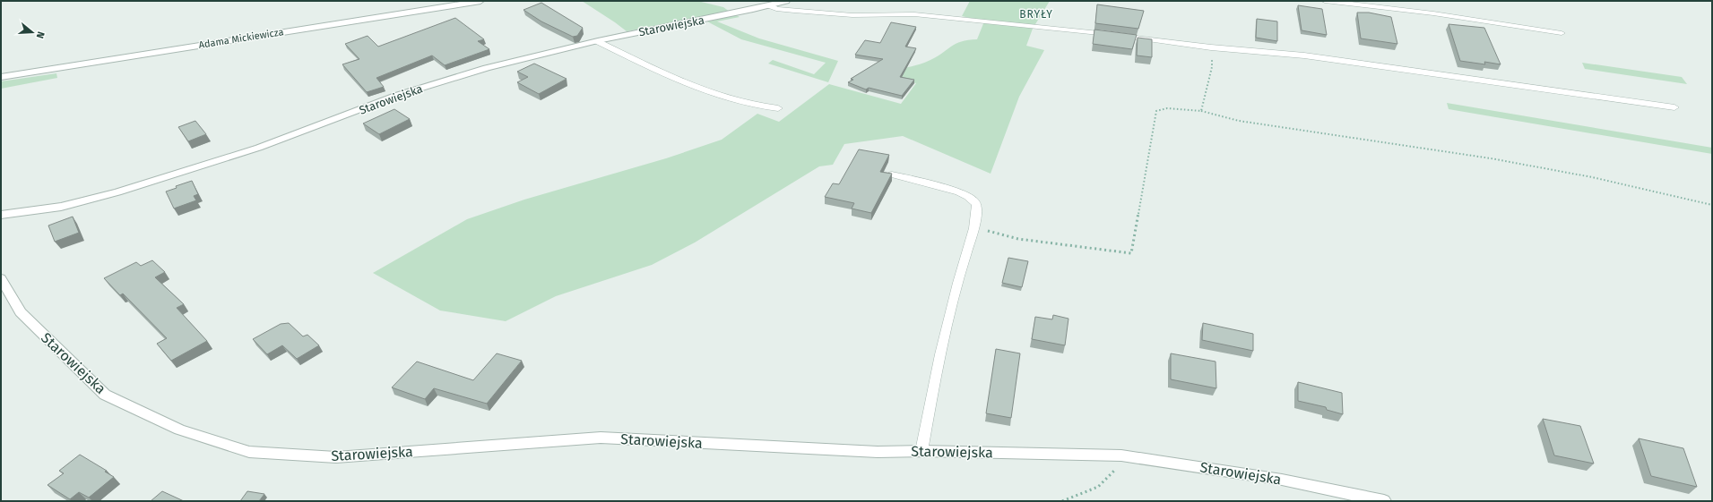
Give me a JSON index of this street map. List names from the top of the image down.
{
  "streets": {
    "street": ["Starowiejska", "Adama Mickiewicza"]
  },
  "districts": ["BRYŁY"],
  "north": "right"
}
